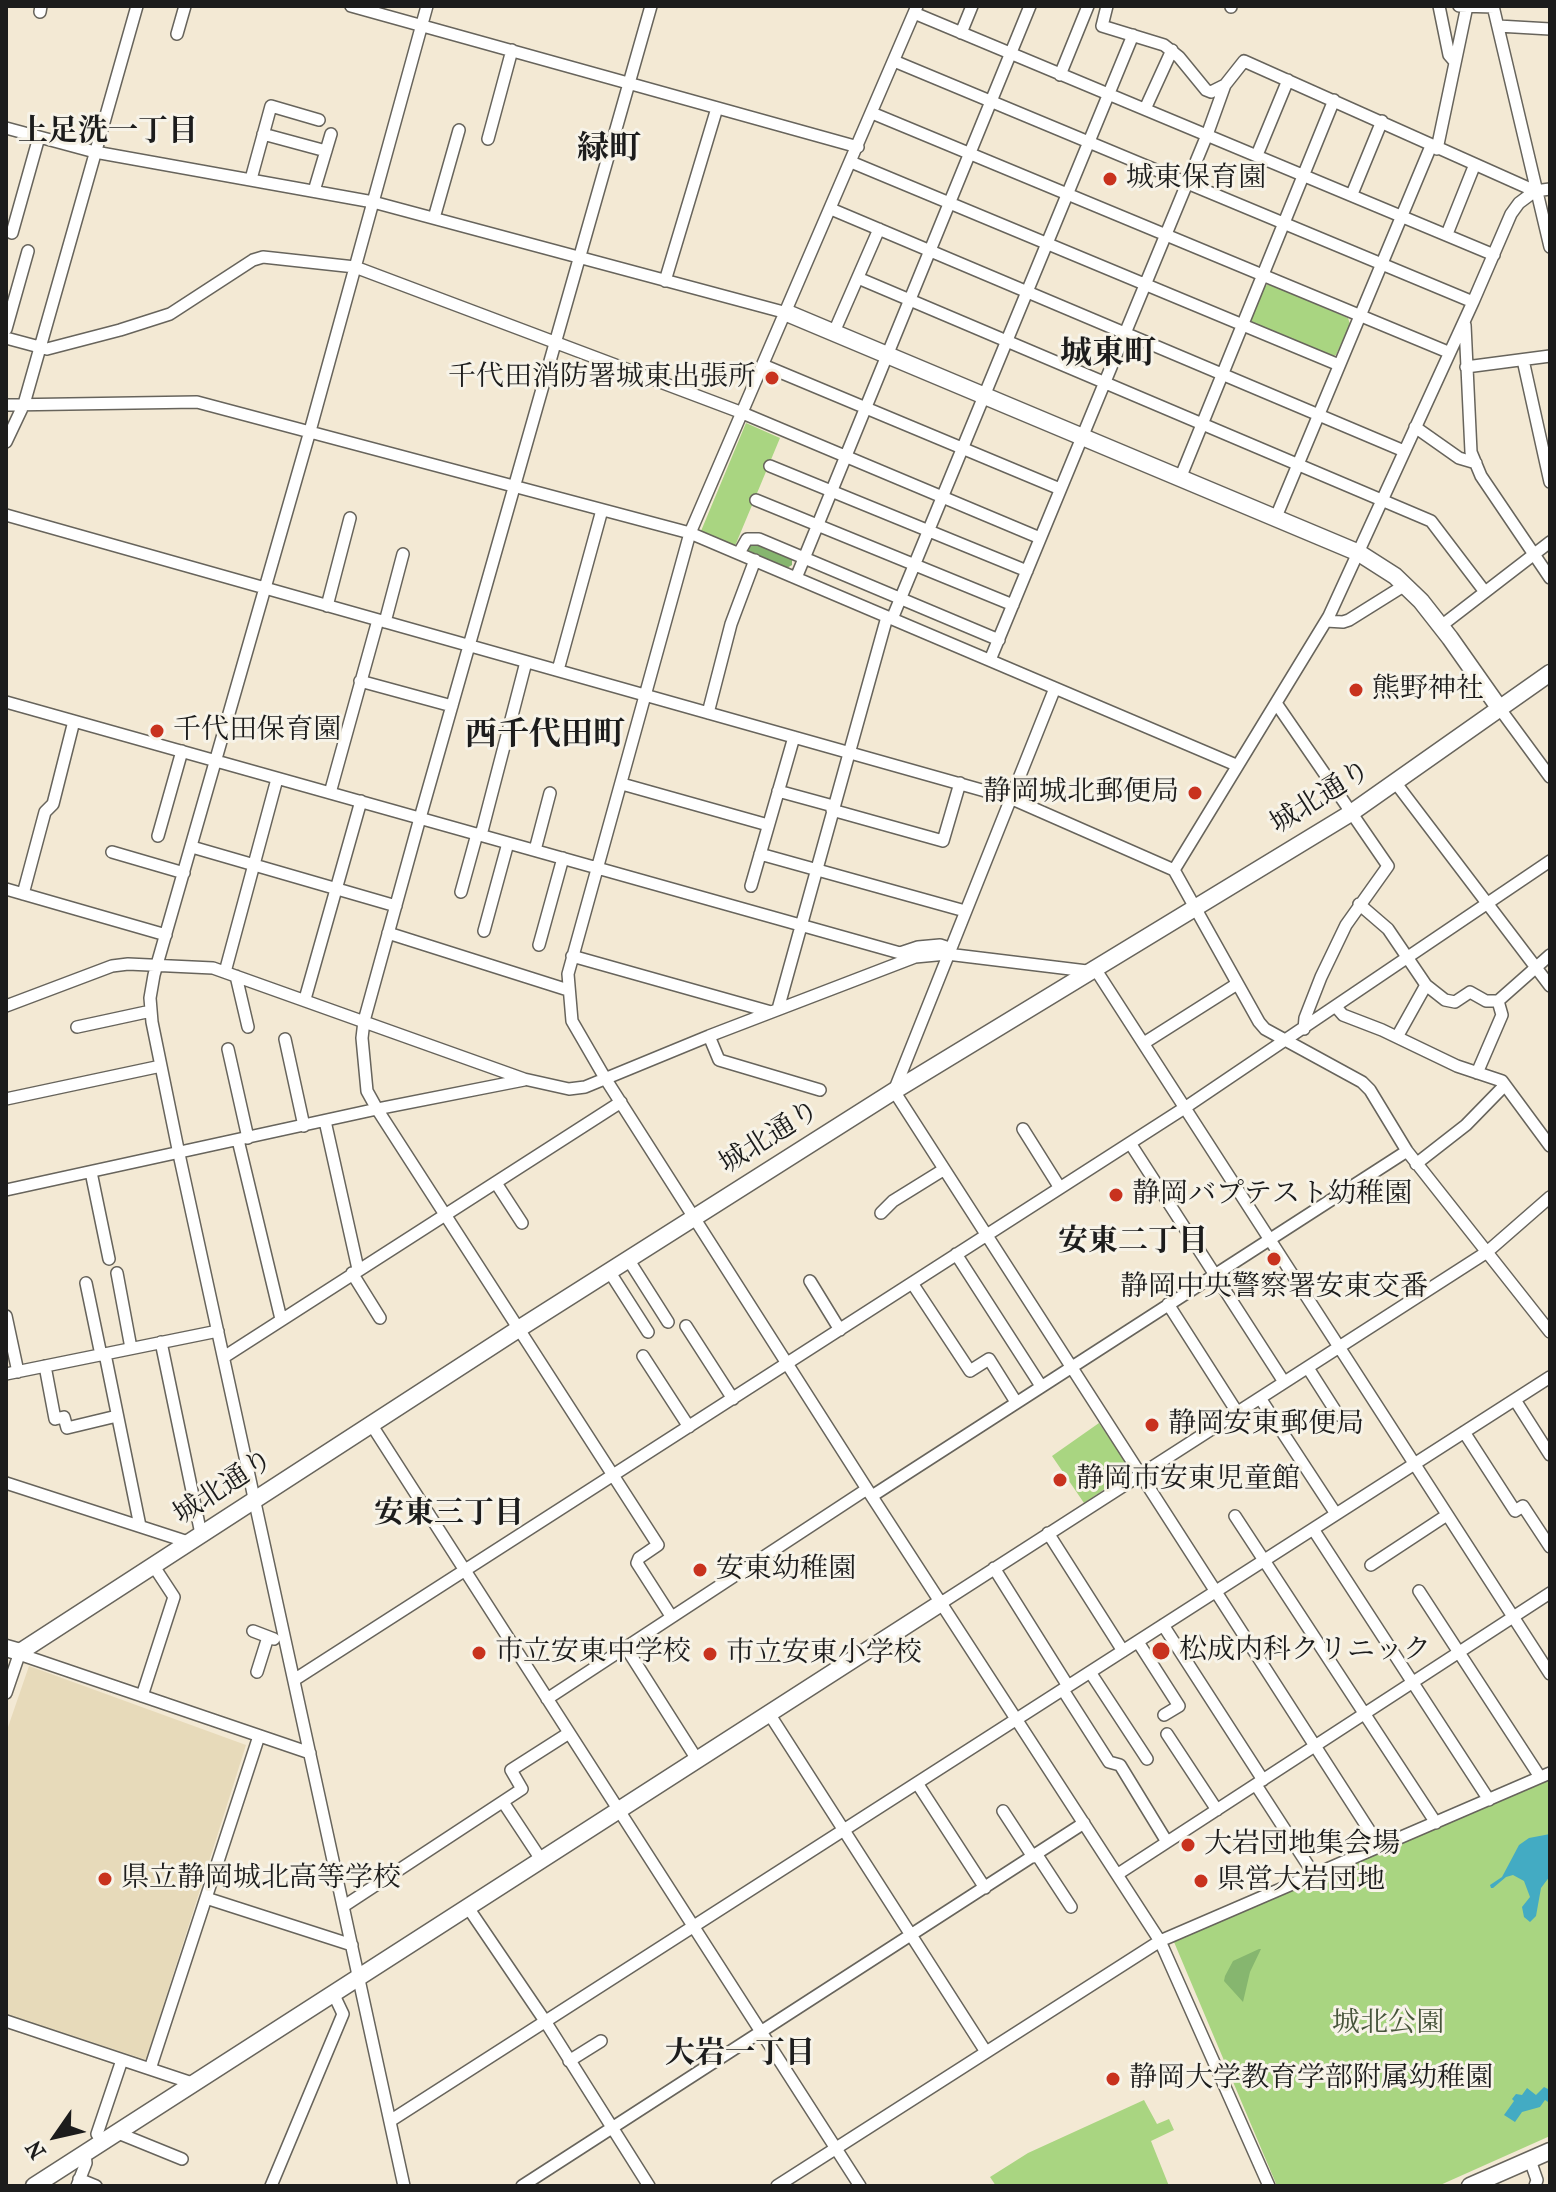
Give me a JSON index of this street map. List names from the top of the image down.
{
  "streets": {
    "street": ["城北通り"]
  },
  "districts": [
    "上足洗一丁目",
    "緑町",
    "城東町",
    "西千代田町",
    "安東二丁目",
    "安東三丁目",
    "大岩一丁目"
  ],
  "parks": ["城北公園"],
  "places": [
    "城東保育園",
    "千代田消防署城東出張所",
    "熊野神社",
    "千代田保育園",
    "静岡城北郵便局",
    "静岡バプテスト幼稚園",
    "静岡中央警察署安東交番",
    "静岡安東郵便局",
    "静岡市安東児童館",
    "安東幼稚園",
    "松成内科クリニック",
    "市立安東中学校",
    "市立安東小学校",
    "大岩団地集会場",
    "県立静岡城北高等学校",
    "県営大岩団地",
    "静岡大学教育学部附属幼稚園"
  ],
  "north": "bottom left"
}
